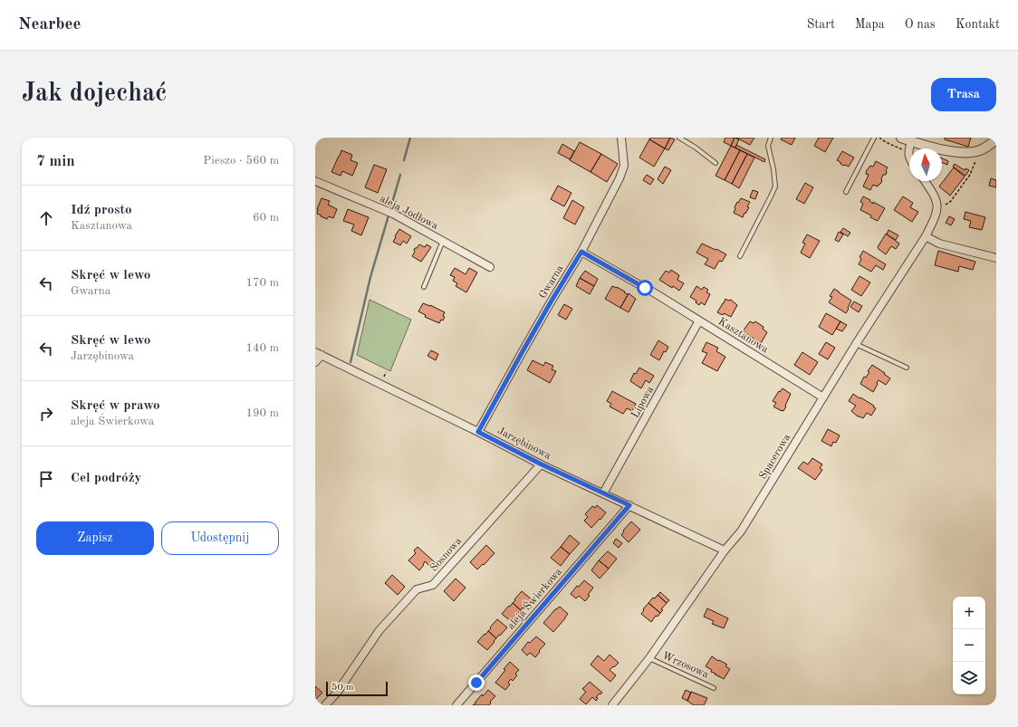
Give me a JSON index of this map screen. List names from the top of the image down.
{
  "streets": {
    "street": [
      "aleja Jodłowa",
      "Gwarna",
      "Kasztanowa",
      "Lipowa",
      "Jarzębinowa",
      "Spacerowa",
      "Sosnowa",
      "aleja Świerkowa"
    ],
    "lane": ["Wrzosowa"]
  },
  "crossings": [
    ["Gwarna", "Jarzębinowa"],
    ["Kasztanowa", "Lipowa"],
    ["Kasztanowa", "Spacerowa"],
    ["Lipowa", "Jarzębinowa"],
    ["Jarzębinowa", "Spacerowa"],
    ["Jarzębinowa", "Sosnowa"],
    ["Jarzębinowa", "aleja Świerkowa"],
    ["Spacerowa", "Wrzosowa"]
  ],
  "scale_bar": "50 m",
  "north": "top",
  "page": {
    "header": "Nearbee",
    "nav": [
      "Start",
      "Mapa",
      "O nas",
      "Kontakt"
    ],
    "buttons": [
      "Trasa",
      ["Zapisz", "Udostępnij"]
    ],
    "title": "Jak dojechać",
    "heading": ["7 min", "Pieszo · 560 m"],
    "list": [
      ["Idź prosto", "Kasztanowa", "60 m"],
      ["Skręć w lewo", "Gwarna", "170 m"],
      ["Skręć w lewo", "Jarzębinowa", "140 m"],
      ["Skręć w prawo", "aleja Świerkowa", "190 m"],
      "Cel podróży"
    ],
    "map_buttons": ["+", "−"],
    "scale": "50 m"
  }
}
